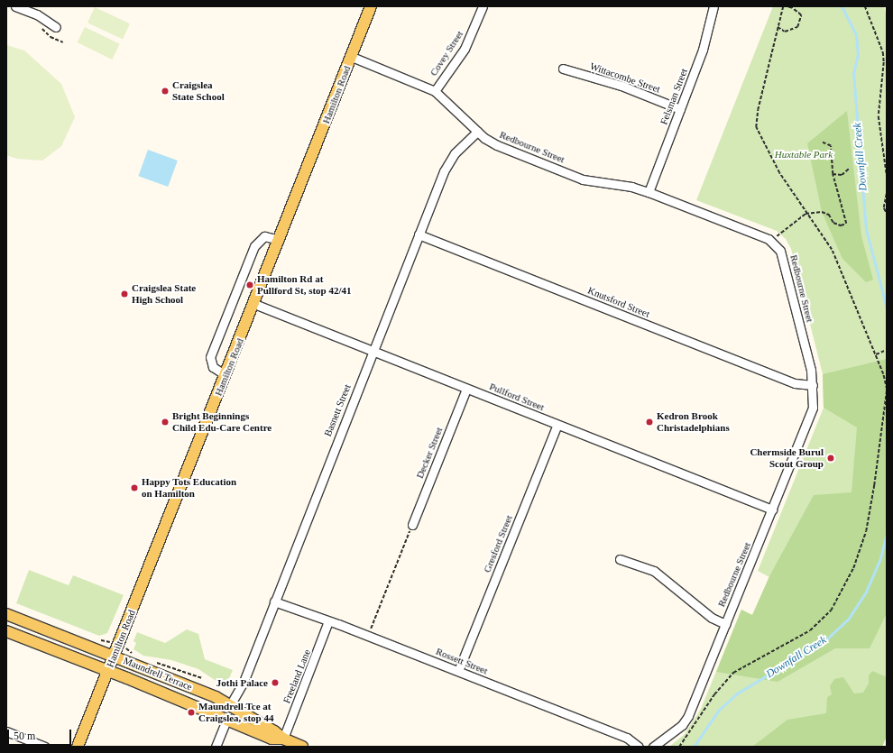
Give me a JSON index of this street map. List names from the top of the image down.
{
  "streets": {
    "main road": ["Hamilton Road", "Maundrell Terrace"],
    "street": [
      "Covey Street",
      "Wittacombe Street",
      "Felsman Street",
      "Redbourne Street",
      "Knutsford Street",
      "Pullford Street",
      "Basnett Street",
      "Decker Street",
      "Gresford Street",
      "Rossett Street",
      "Freeland Lane"
    ]
  },
  "crossings": [
    ["Covey Street", "Redbourne Street"],
    ["Wittacombe Street", "Felsman Street"],
    ["Hamilton Road", "Redbourne Street"],
    ["Hamilton Road", "Pullford Street"],
    ["Hamilton Road", "Maundrell Terrace"],
    ["Felsman Street", "Redbourne Street"],
    ["Redbourne Street", "Knutsford Street"],
    ["Redbourne Street", "Pullford Street"],
    ["Redbourne Street", "Basnett Street"],
    ["Knutsford Street", "Basnett Street"],
    ["Pullford Street", "Basnett Street"],
    ["Pullford Street", "Decker Street"],
    ["Pullford Street", "Gresford Street"],
    ["Basnett Street", "Rossett Street"],
    ["Basnett Street", "Maundrell Terrace"],
    ["Gresford Street", "Rossett Street"],
    ["Rossett Street", "Freeland Lane"],
    ["Maundrell Terrace", "Freeland Lane"]
  ],
  "water": ["Downfall Creek"],
  "parks": ["Huxtable Park"],
  "places": [
    "Craigslea State School",
    "Hamilton Rd at Pullford St, stop 42/41",
    "Craigslea State High School",
    "Bright Beginnings Child Edu-Care Centre",
    "Kedron Brook Christadelphians",
    "Chermside Burul Scout Group",
    "Happy Tots Education on Hamilton",
    "Jothi Palace",
    "Maundrell Tce at Craigslea, stop 44"
  ],
  "scale_bar": "50 m"
}
